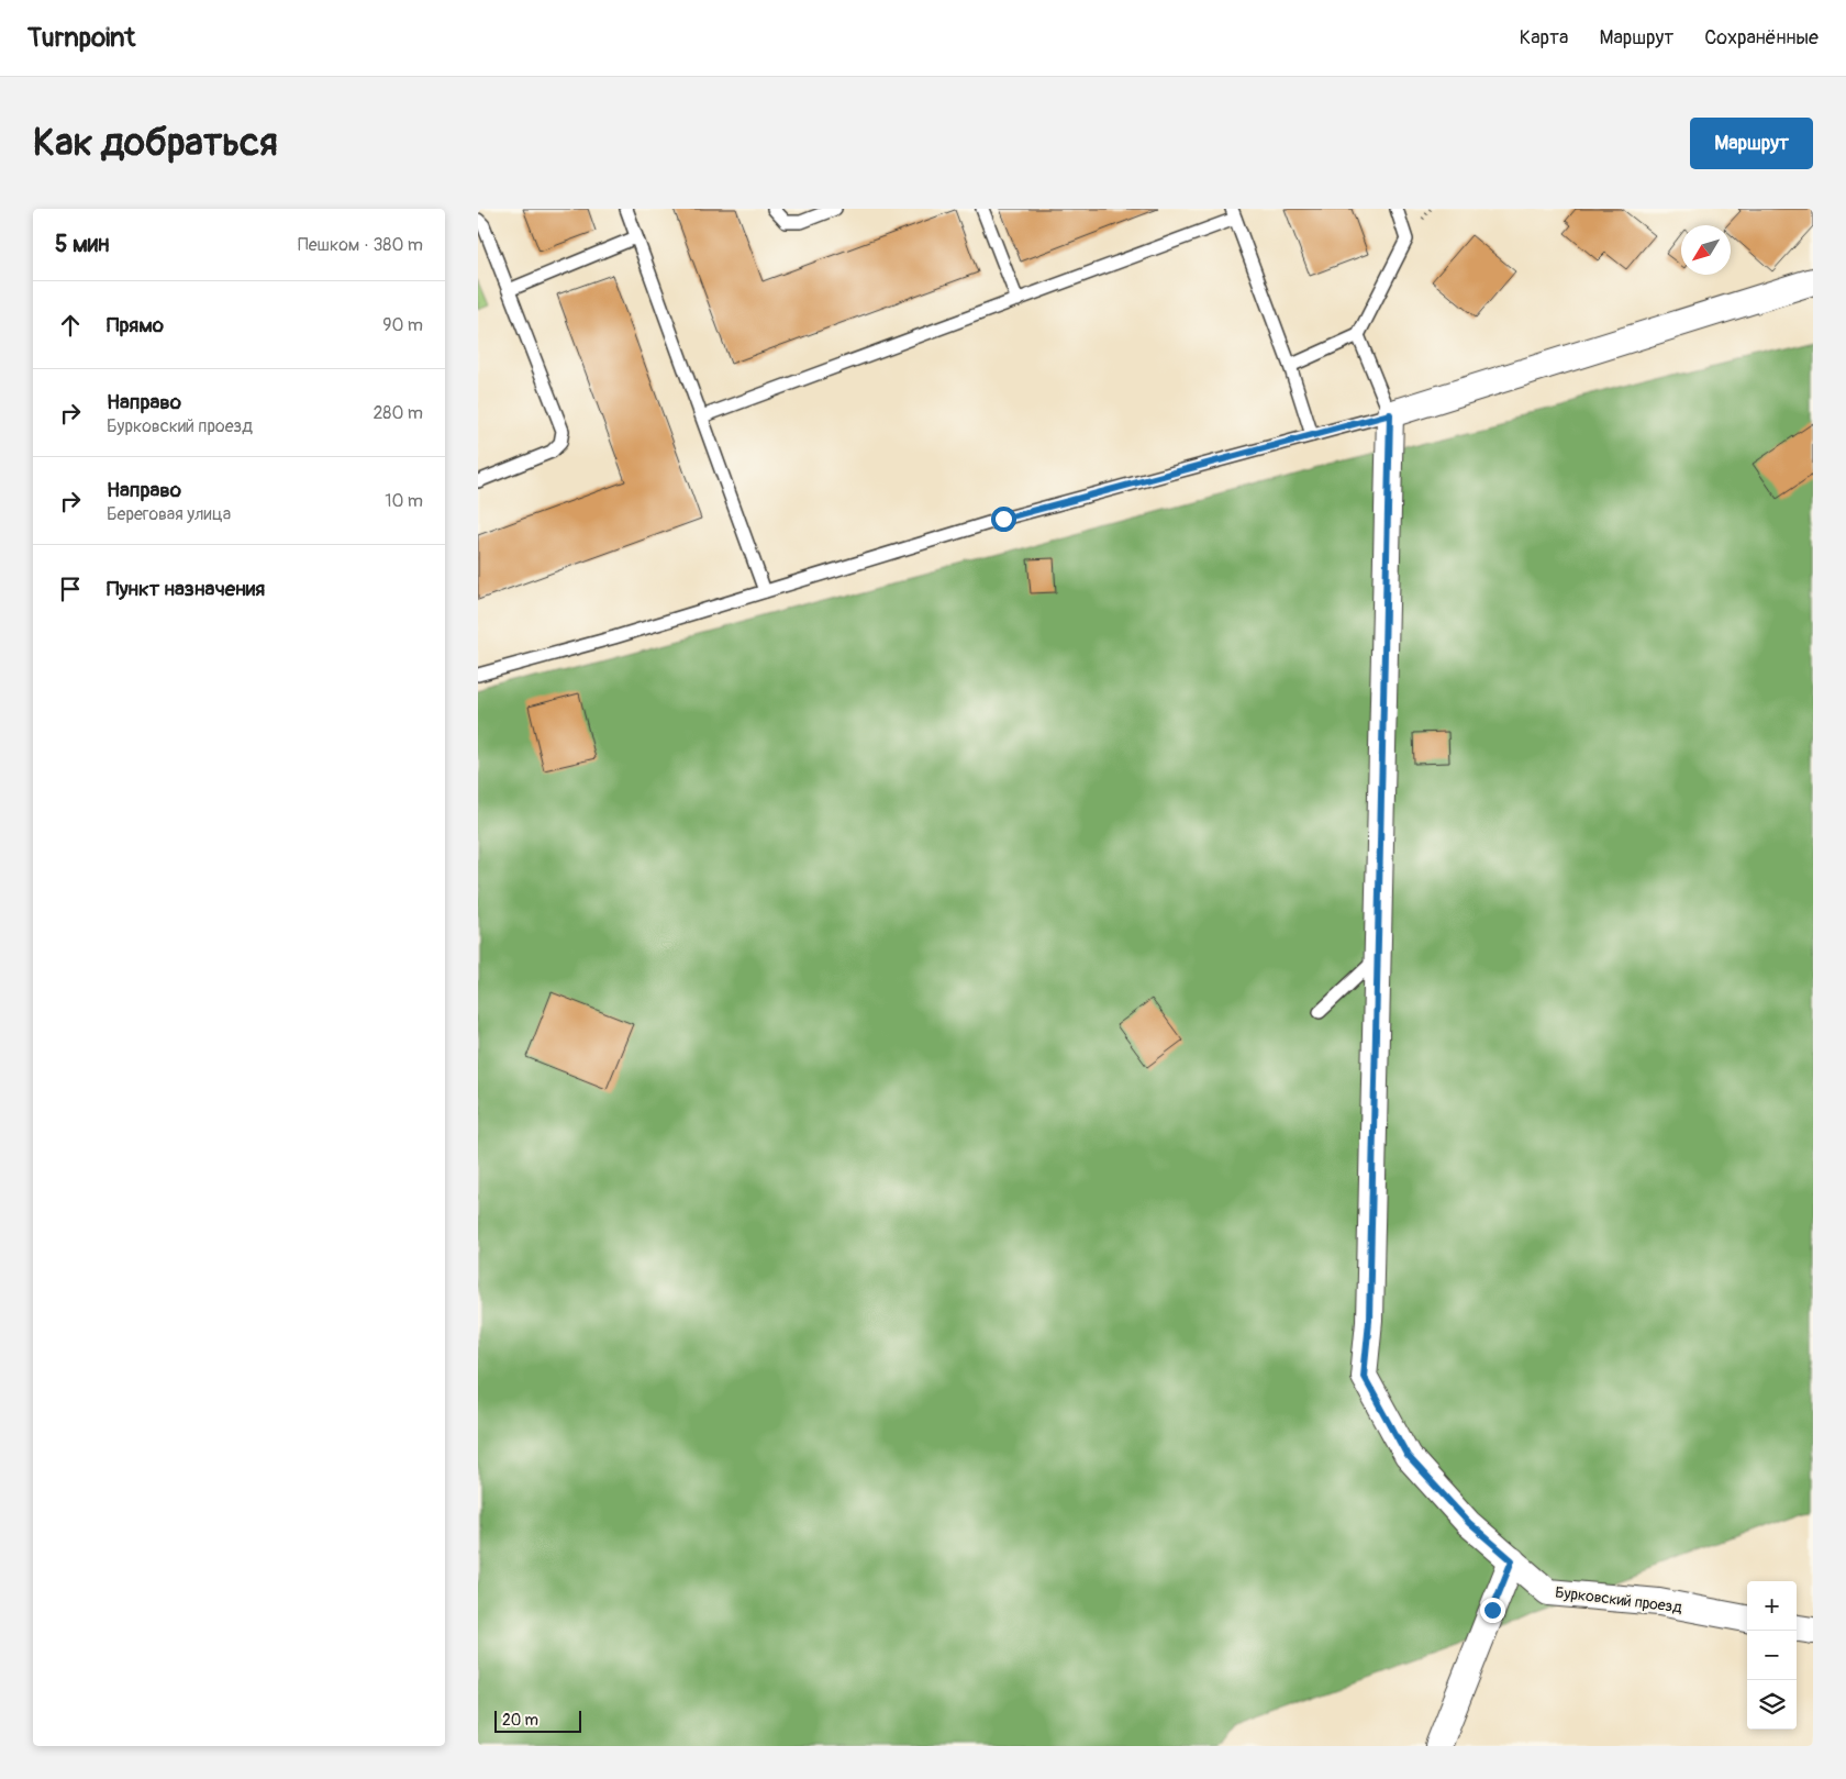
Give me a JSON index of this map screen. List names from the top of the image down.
{
  "streets": {
    "street": ["Бурковский проезд"]
  },
  "scale_bar": "20 m",
  "north": "bottom left",
  "page": {
    "header": "Turnpoint",
    "nav": ["Карта", "Маршрут", "Сохранённые"],
    "buttons": "Маршрут",
    "title": "Как добраться",
    "heading": ["5 мин", "Пешком · 380 m"],
    "list": [
      ["Прямо", "90 m"],
      ["Направо", "Бурковский проезд", "280 m"],
      ["Направо", "Береговая улица", "10 m"],
      "Пункт назначения"
    ],
    "map_buttons": ["+", "−"],
    "scale": "20 m"
  }
}
